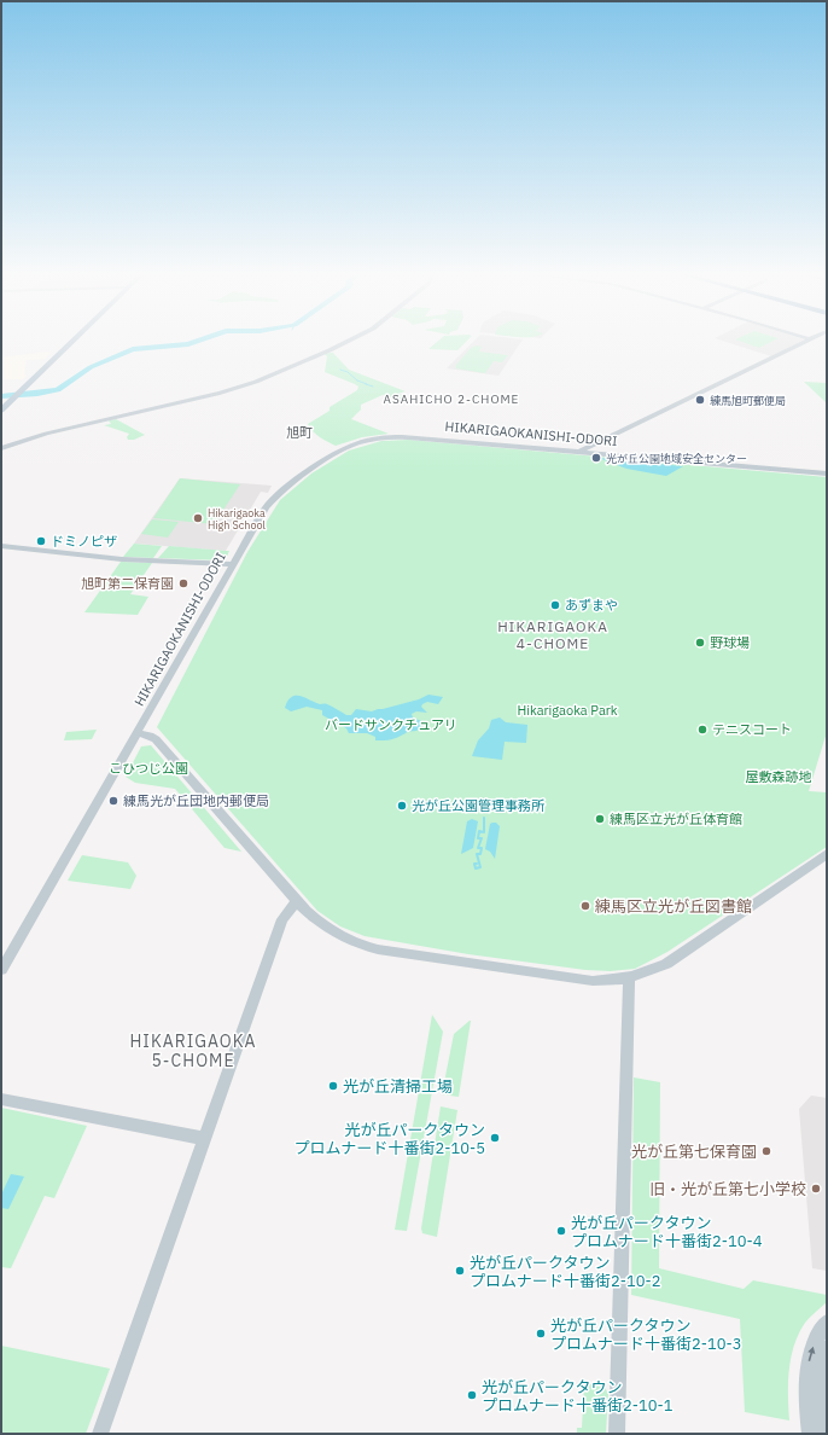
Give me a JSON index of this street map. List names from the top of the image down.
{
  "streets": {
    "street": ["HIKARIGAOKANISHI-ODORI"]
  },
  "districts": [
    "ASAHICHO 2-CHOME",
    "旭町",
    "HIKARIGAOKA 4-CHOME",
    "HIKARIGAOKA 5-CHOME"
  ],
  "parks": [
    "Hikarigaoka Park",
    "バードサンクチュアリ",
    "こひつじ公園",
    "屋敷森跡地"
  ],
  "places": [
    "練馬旭町郵便局",
    "光が丘公園地域安全センター",
    "Hikarigaoka High School",
    "ドミノピザ",
    "旭町第二保育園",
    "あずまや",
    "野球場",
    "テニスコート",
    "練馬光が丘団地内郵便局",
    "光が丘公園管理事務所",
    "練馬区立光が丘体育館",
    "練馬区立光が丘図書館",
    "光が丘清掃工場",
    "光が丘パークタウン プロムナード十番街2-10-5",
    "光が丘第七保育園",
    "旧・光が丘第七小学校",
    "光が丘パークタウン プロムナード十番街2-10-4",
    "光が丘パークタウン プロムナード十番街2-10-2",
    "光が丘パークタウン プロムナード十番街2-10-3",
    "光が丘パークタウン プロムナード十番街2-10-1"
  ]
}
